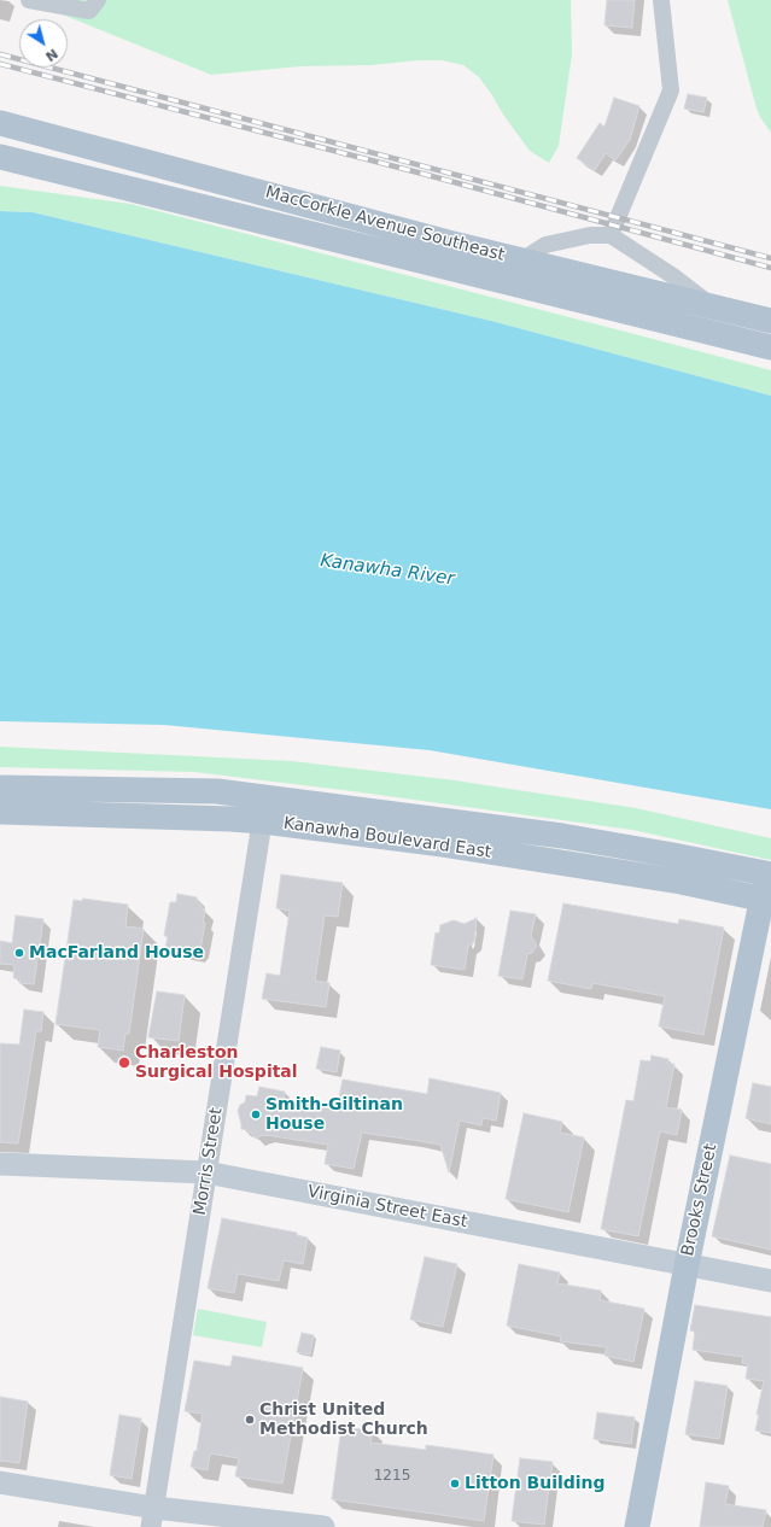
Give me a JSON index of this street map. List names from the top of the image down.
{
  "streets": {
    "main road": [
      "MacCorkle Avenue Southeast",
      "Kanawha Boulevard East",
      "Brooks Street",
      "Virginia Street East"
    ],
    "street": ["Morris Street"]
  },
  "crossings": [
    ["Kanawha Boulevard East", "Morris Street"],
    ["Kanawha Boulevard East", "Brooks Street"],
    ["Morris Street", "Virginia Street East"],
    ["Brooks Street", "Virginia Street East"]
  ],
  "water": ["Kanawha River"],
  "places": [
    "MacFarland House",
    "Charleston Surgical Hospital",
    "Smith-Giltinan House",
    "Christ United Methodist Church",
    "Litton Building"
  ],
  "house_numbers": ["1215"],
  "north": "bottom right"
}
